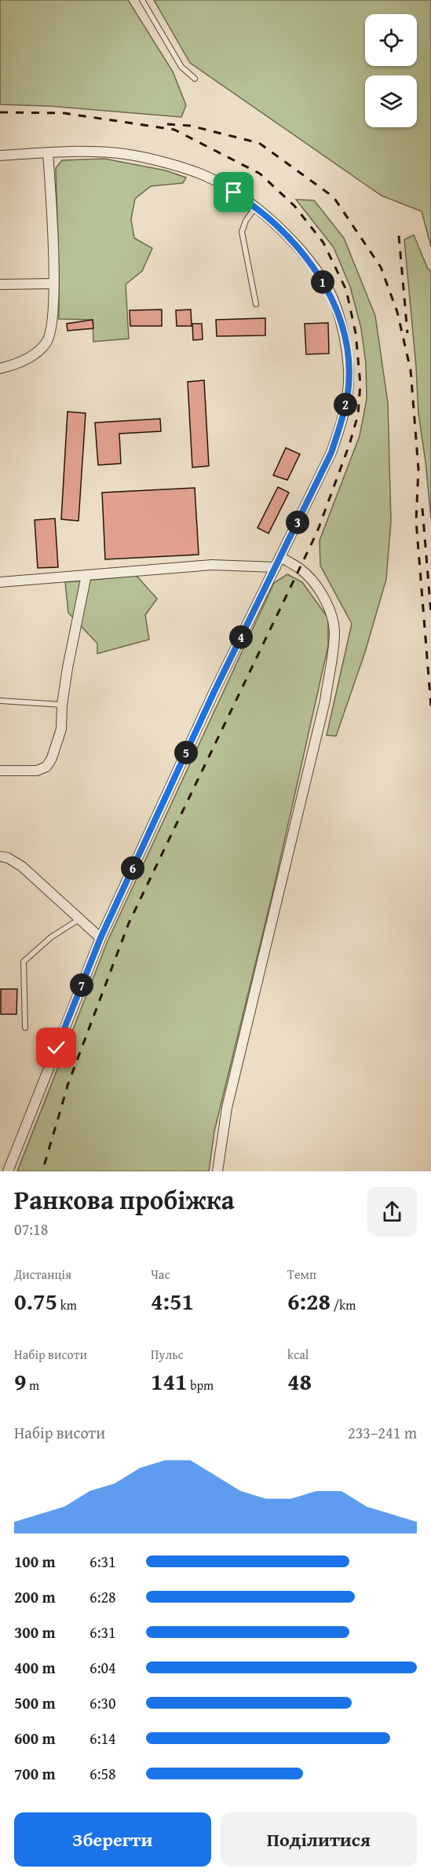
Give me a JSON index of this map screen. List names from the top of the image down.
{
  "page": {
    "pins": [
      "1",
      "2",
      "3",
      "4",
      "5",
      "6",
      "7"
    ],
    "heading": ["Ранкова пробіжка", "07:18"],
    "stats": [
      ["Дистанція", "0.75 km"],
      ["Час", "4:51"],
      ["Темп", "6:28 /km"],
      ["Набір висоти", "9 m"],
      ["Пульс", "141 bpm"],
      ["kcal", "48"]
    ],
    "chart": ["Набір висоти", "233–241 m"],
    "list": [
      {
        "name": "100 m",
        "note": "6:31"
      },
      {
        "name": "200 m",
        "note": "6:28"
      },
      {
        "name": "300 m",
        "note": "6:31"
      },
      {
        "name": "400 m",
        "note": "6:04"
      },
      {
        "name": "500 m",
        "note": "6:30"
      },
      {
        "name": "600 m",
        "note": "6:14"
      },
      {
        "name": "700 m",
        "note": "6:58"
      }
    ],
    "buttons": ["Зберегти", "Поділитися"]
  }
}
